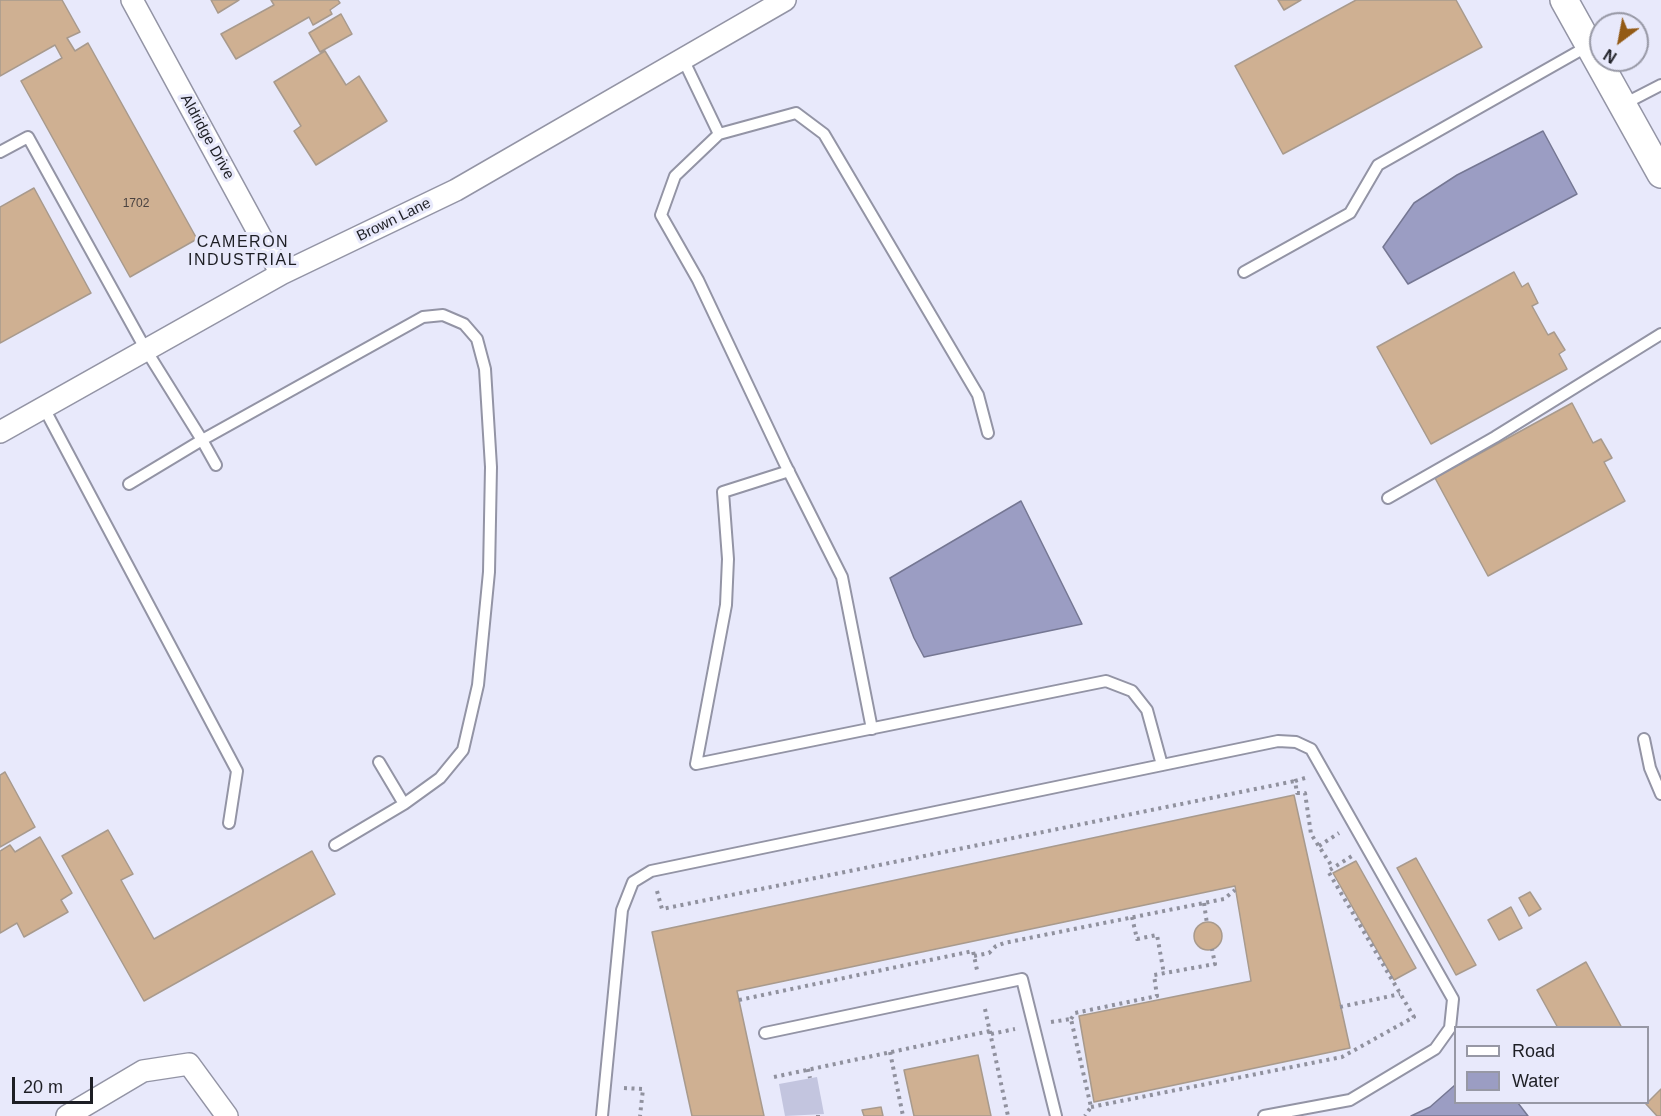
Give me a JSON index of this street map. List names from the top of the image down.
{
  "streets": {
    "street": ["Aldridge Drive", "Brown Lane"]
  },
  "crossings": [
    ["Aldridge Drive", "Brown Lane"]
  ],
  "districts": ["CAMERON INDUSTRIAL"],
  "house_numbers": ["1702"],
  "legend": ["Road", "Water"],
  "scale_bar": "20 m",
  "north": "bottom left"
}
